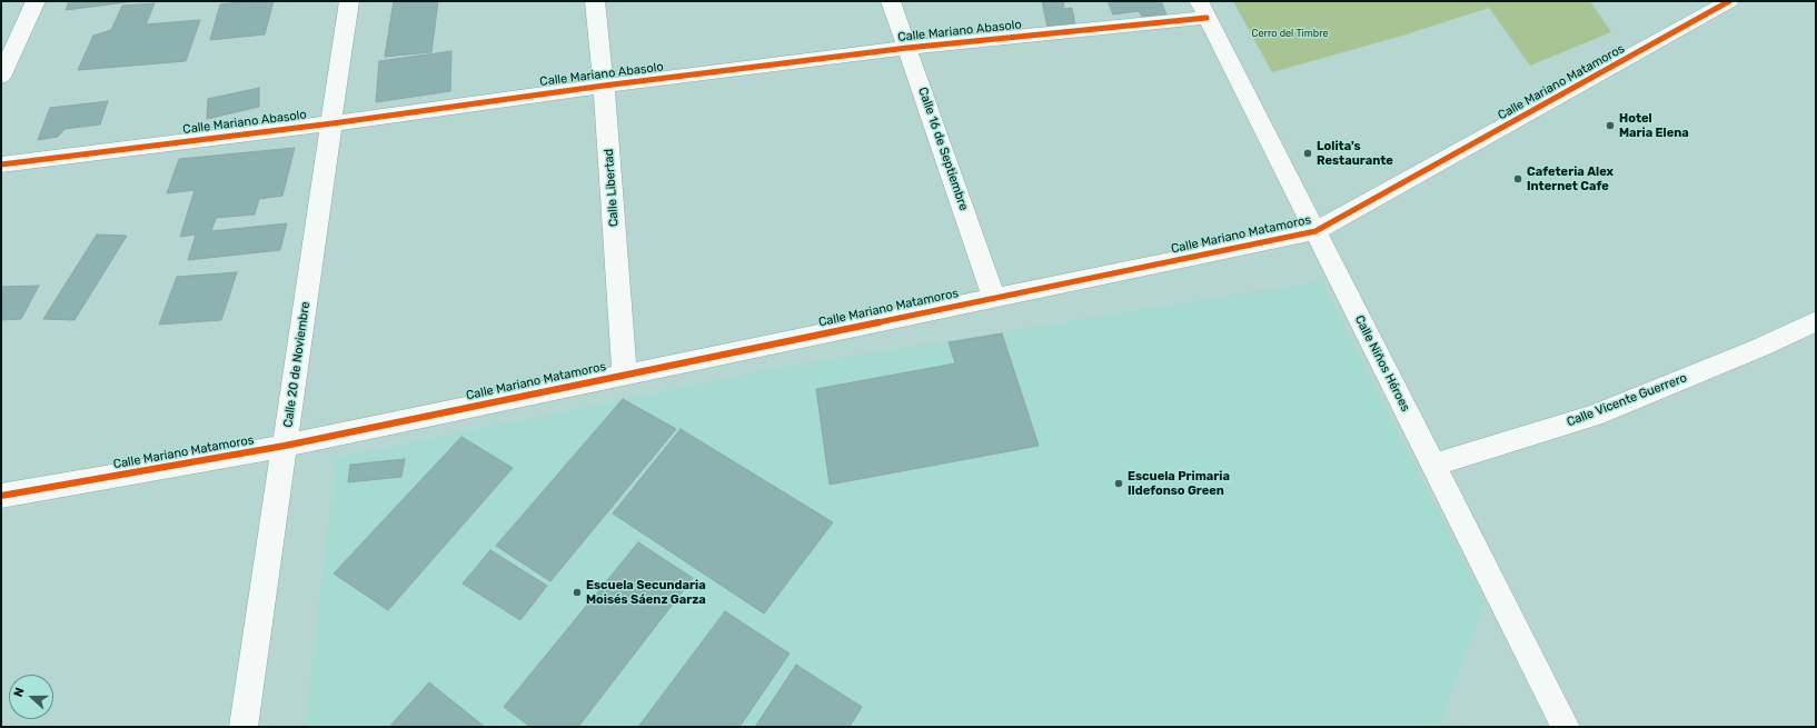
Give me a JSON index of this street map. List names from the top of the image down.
{
  "streets": {
    "street": [
      "Calle Mariano Abasolo",
      "Calle Mariano Matamoros",
      "Calle 16 de Septiembre",
      "Calle Libertad",
      "Calle Niños Héroes",
      "Calle 20 de Noviembre",
      "Calle Vicente Guerrero"
    ]
  },
  "crossings": [
    ["Calle Mariano Abasolo", "Calle 16 de Septiembre"],
    ["Calle Mariano Abasolo", "Calle Libertad"],
    ["Calle Mariano Abasolo", "Calle Niños Héroes"],
    ["Calle Mariano Abasolo", "Calle 20 de Noviembre"],
    ["Calle Mariano Matamoros", "Calle 16 de Septiembre"],
    ["Calle Mariano Matamoros", "Calle Libertad"],
    ["Calle Mariano Matamoros", "Calle Niños Héroes"],
    ["Calle Mariano Matamoros", "Calle 20 de Noviembre"],
    ["Calle Niños Héroes", "Calle Vicente Guerrero"]
  ],
  "parks": ["Cerro del Timbre"],
  "places": [
    "Hotel Maria Elena",
    "Lolita's Restaurante",
    "Cafeteria Alex Internet Cafe",
    "Escuela Primaria Ildefonso Green",
    "Escuela Secundaria Moisés Sáenz Garza"
  ],
  "north": "left"
}
